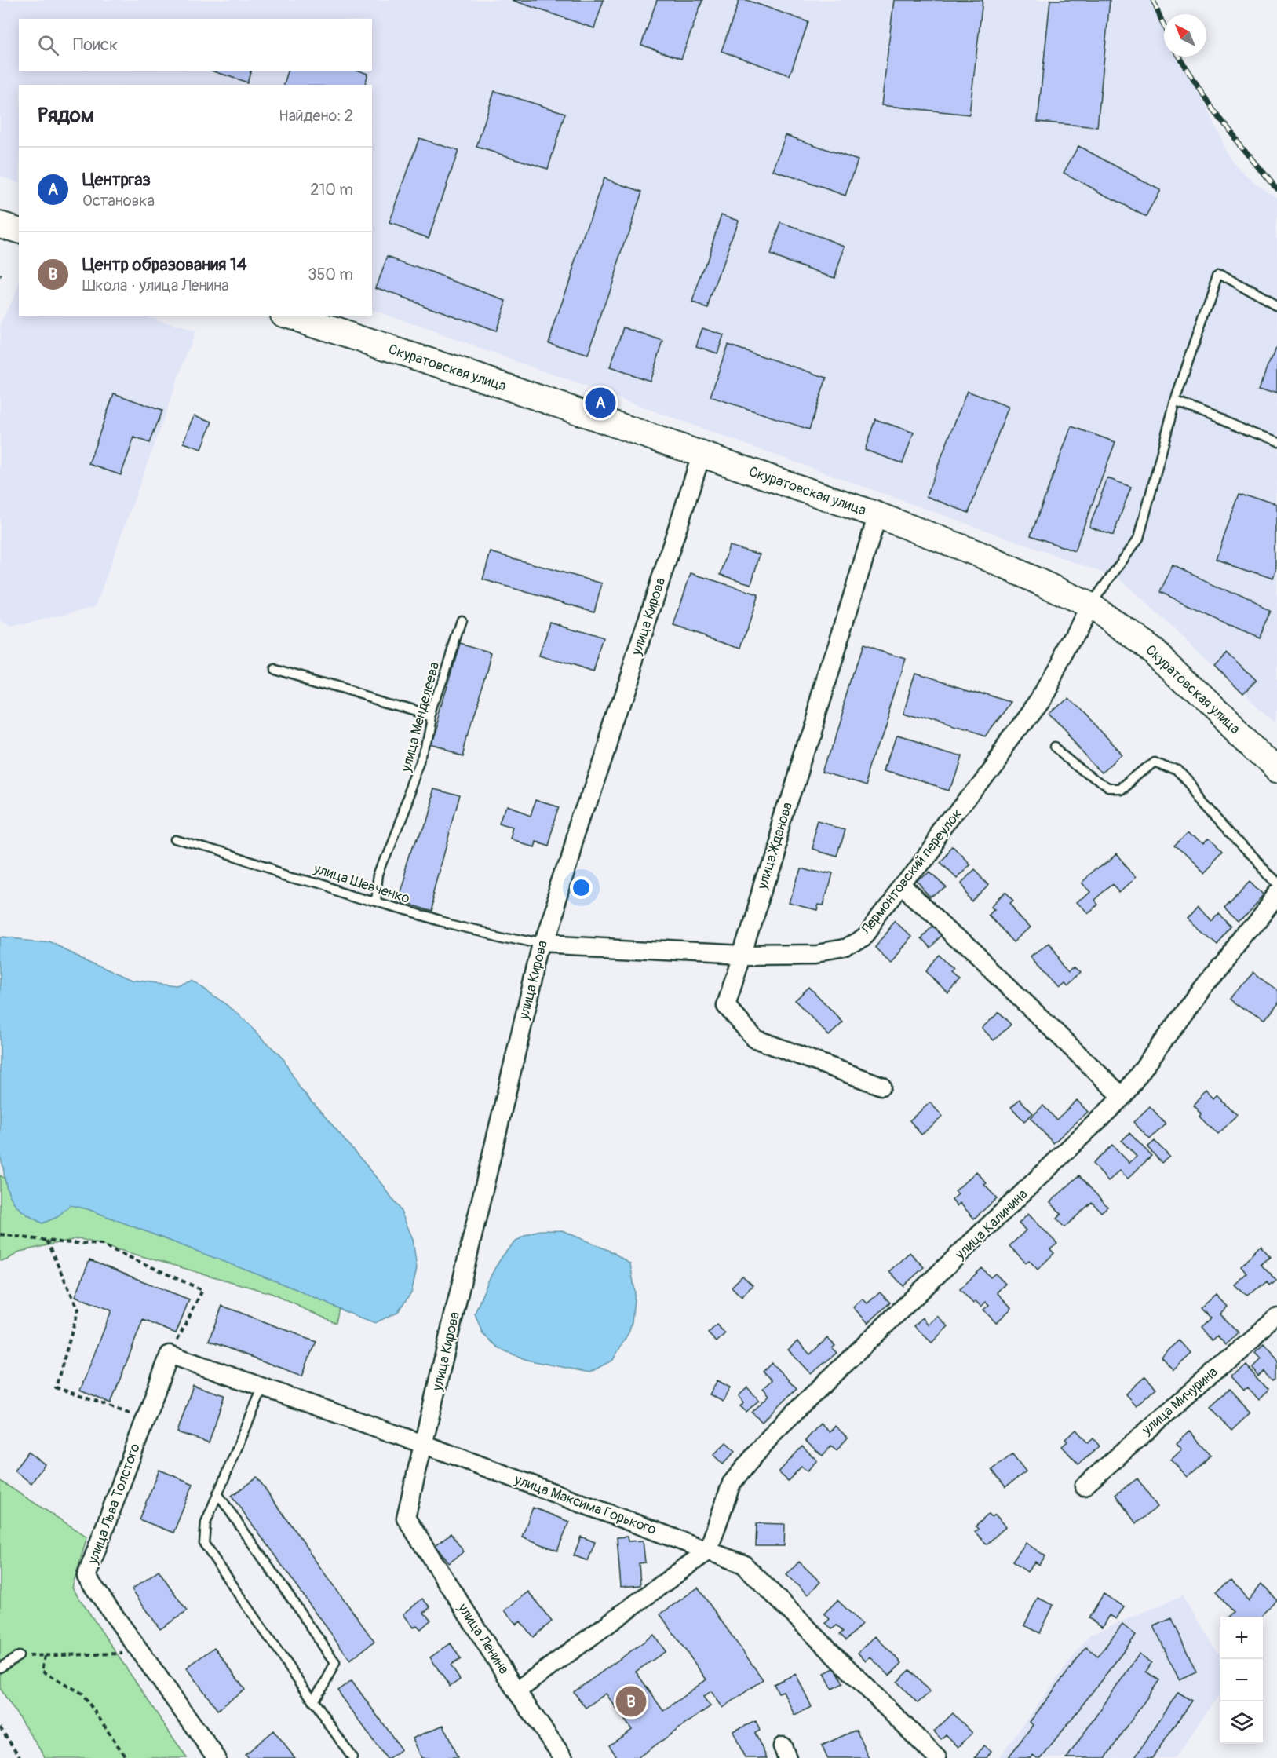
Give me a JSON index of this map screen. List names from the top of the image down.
{
  "streets": {
    "street": [
      "Скуратовская улица",
      "улица Кирова",
      "улица Жданова",
      "Лермонтовский переулок",
      "улица Калинина",
      "улица Мичурина",
      "улица Льва Толстого",
      "улица Максима Горького",
      "улица Ленина"
    ],
    "lane": ["улица Менделеева", "улица Шевченко"]
  },
  "crossings": [
    ["Скуратовская улица", "улица Кирова"],
    ["Скуратовская улица", "улица Жданова"],
    ["Скуратовская улица", "Лермонтовский переулок"],
    ["улица Кирова", "Лермонтовский переулок"],
    ["улица Кирова", "улица Шевченко"],
    ["улица Кирова", "улица Максима Горького"],
    ["улица Кирова", "улица Ленина"],
    ["улица Менделеева", "улица Шевченко"],
    ["улица Жданова", "Лермонтовский переулок"],
    ["Лермонтовский переулок", "улица Шевченко"],
    ["улица Калинина", "улица Максима Горького"],
    ["улица Льва Толстого", "улица Максима Горького"]
  ],
  "north": "top left",
  "page": {
    "search": "Поиск",
    "heading": ["Рядом", "Найдено: 2"],
    "list": [
      {
        "mark": "A",
        "name": "Центргаз",
        "note": "Остановка",
        "value": "210 m"
      },
      {
        "mark": "B",
        "name": "Центр образования 14",
        "note": "Школа · улица Ленина",
        "value": "350 m"
      }
    ],
    "pins": ["A", "B"],
    "map_buttons": ["+", "−"]
  }
}
